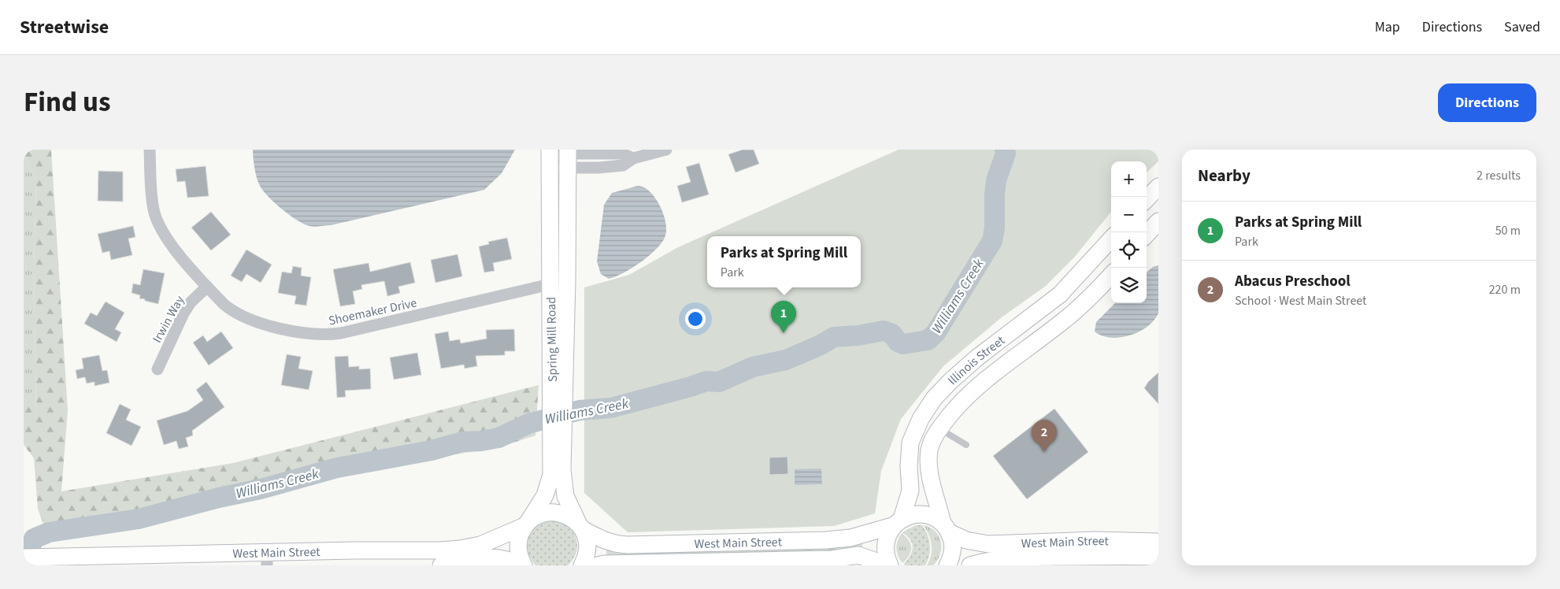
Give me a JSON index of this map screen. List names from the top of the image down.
{
  "streets": {
    "street": [
      "Shoemaker Drive",
      "Irwin Way",
      "Spring Mill Road",
      "Illinois Street",
      "West Main Street"
    ]
  },
  "crossings": [
    ["Shoemaker Drive", "Irwin Way"],
    ["Shoemaker Drive", "Spring Mill Road"],
    ["Spring Mill Road", "West Main Street"],
    ["Illinois Street", "West Main Street"]
  ],
  "water": ["Williams Creek"],
  "page": {
    "header": "Streetwise",
    "nav": ["Map", "Directions", "Saved"],
    "title": "Find us",
    "buttons": "Directions",
    "heading": ["Nearby", "2 results"],
    "map_buttons": ["+", "−"],
    "list": [
      {
        "mark": "1",
        "name": "Parks at Spring Mill",
        "note": "Park",
        "value": "50 m"
      },
      {
        "mark": "2",
        "name": "Abacus Preschool",
        "note": "School · West Main Street",
        "value": "220 m"
      }
    ],
    "popup": ["Parks at Spring Mill", "Park"],
    "pins": ["1", "2"]
  }
}
